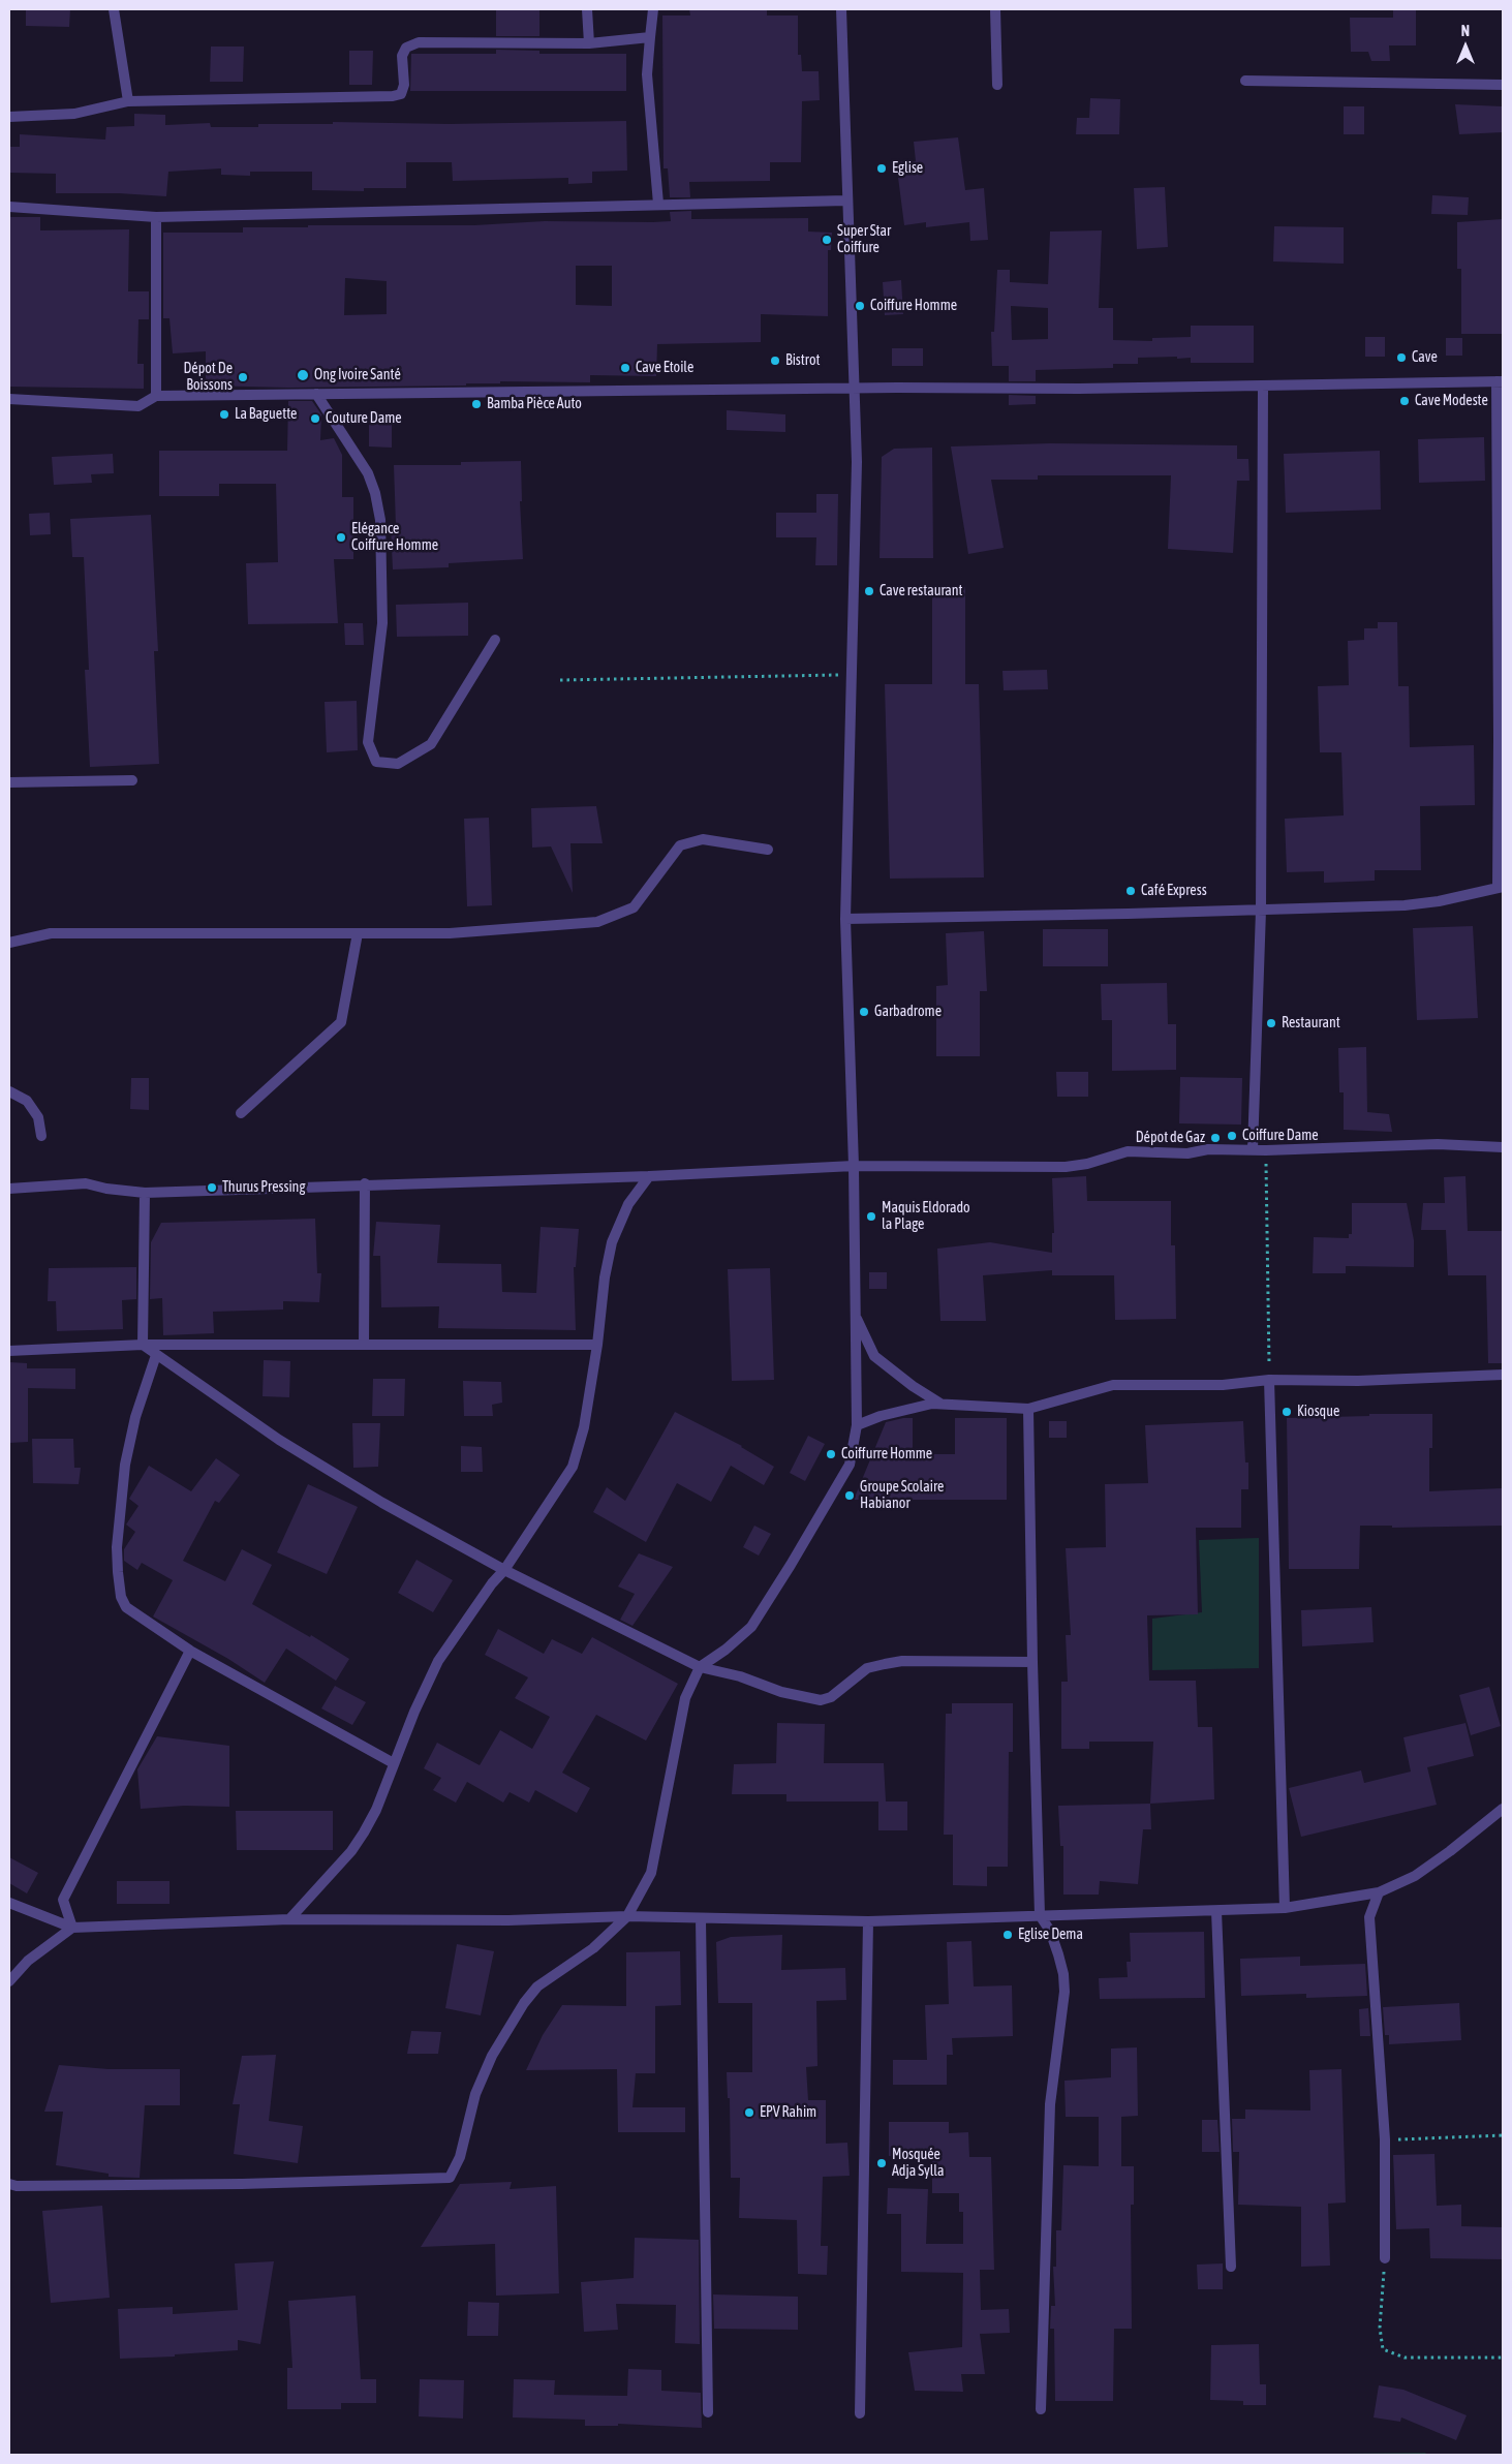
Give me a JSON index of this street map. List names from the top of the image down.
{
  "places": [
    "Eglise",
    "Super Star Coiffure",
    "Coiffure Homme",
    "Cave",
    "Bistrot",
    "Cave Etoile",
    "Ong Ivoire Santé",
    "Dépot De Boissons",
    "Cave Modeste",
    "Bamba Pièce Auto",
    "La Baguette",
    "Couture Dame",
    "Elégance Coiffure Homme",
    "Cave restaurant",
    "Café Express",
    "Garbadrome",
    "Restaurant",
    "Coiffure Dame",
    "Dépot de Gaz",
    "Thurus Pressing",
    "Maquis Eldorado la Plage",
    "Kiosque",
    "Coiffurre Homme",
    "Groupe Scolaire Habianor",
    "Eglise Dema",
    "EPV Rahim",
    "Mosquée Adja Sylla"
  ],
  "north": "top"
}
